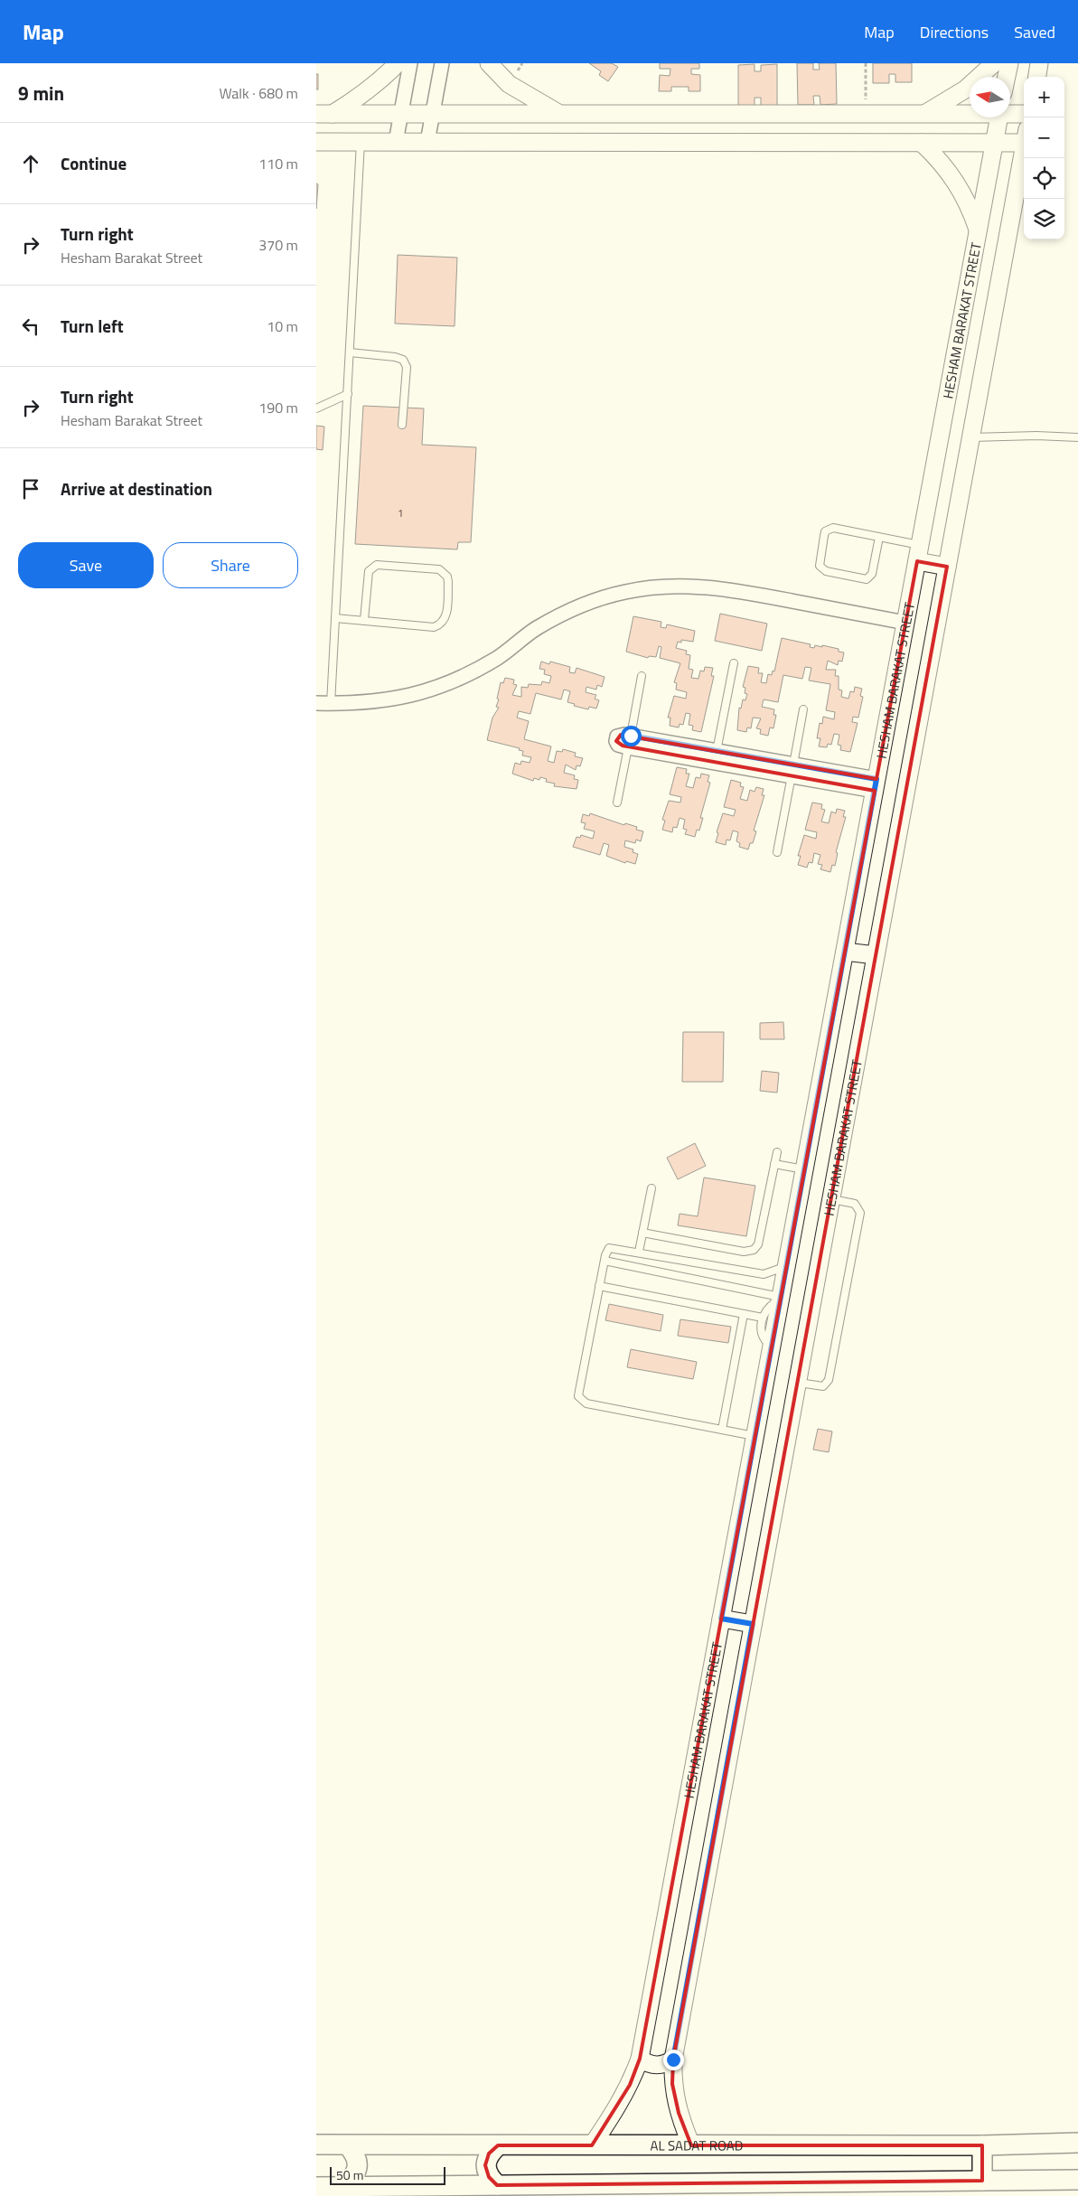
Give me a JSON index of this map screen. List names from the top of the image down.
{
  "streets": {
    "main road": ["AL SADAT ROAD"],
    "street": ["HESHAM BARAKAT STREET"]
  },
  "crossings": [
    ["HESHAM BARAKAT STREET", "AL SADAT ROAD"]
  ],
  "house_numbers": ["1"],
  "scale_bar": "50 m",
  "north": "left",
  "page": {
    "header": "Map",
    "nav": ["Map", "Directions", "Saved"],
    "heading": ["9 min", "Walk · 680 m"],
    "map_buttons": ["+", "−"],
    "list": [
      ["Continue", "110 m"],
      ["Turn right", "Hesham Barakat Street", "370 m"],
      ["Turn left", "10 m"],
      ["Turn right", "Hesham Barakat Street", "190 m"],
      "Arrive at destination"
    ],
    "buttons": ["Save", "Share"],
    "scale": "50 m"
  }
}
